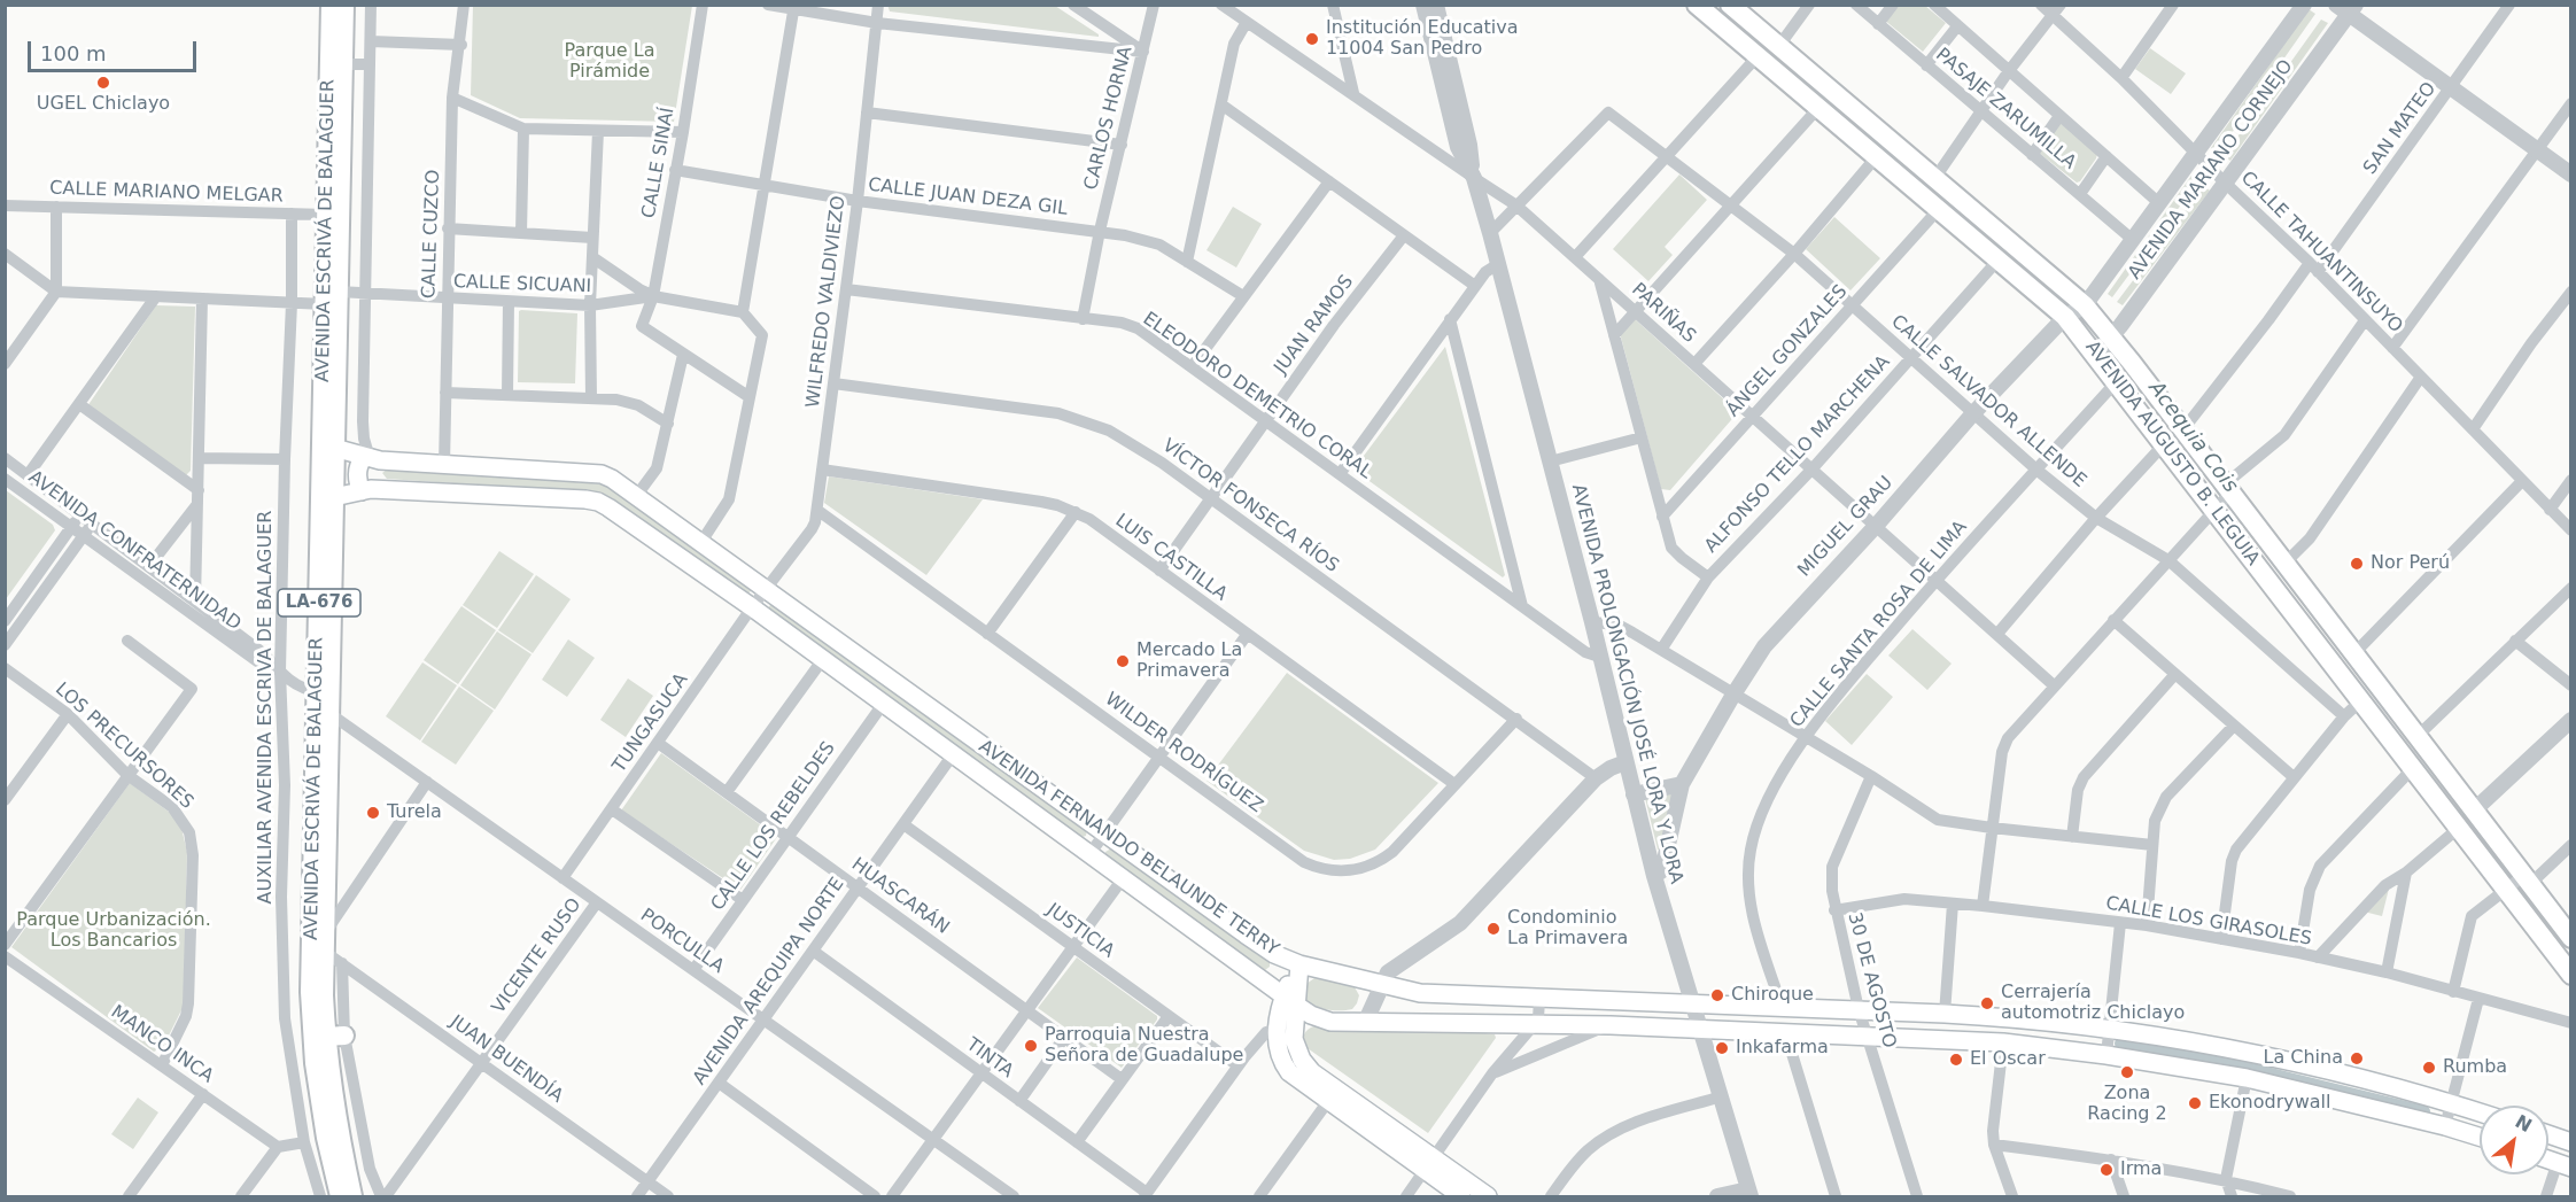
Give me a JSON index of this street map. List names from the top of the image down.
{
  "streets": {
    "main road": [
      "AVENIDA ESCRIVÁ DE BALAGUER",
      "AVENIDA AUGUSTO B. LEGUIA",
      "LA-676",
      "AVENIDA FERNANDO BELAUNDE TERRY"
    ],
    "street": [
      "PASAJE ZARUMILLA",
      "CARLOS HORNA",
      "SAN MATEO",
      "CALLE SINAÍ",
      "AVENIDA MARIANO CORNEJO",
      "CALLE MARIANO MELGAR",
      "CALLE JUAN DEZA GIL",
      "CALLE CUZCO",
      "CALLE TAHUANTINSUYO",
      "CALLE SICUANI",
      "WILFREDO VALDIVIEZO",
      "PARIÑAS",
      "JUAN RAMOS",
      "ÁNGEL GONZALES",
      "ELEODORO DEMETRIO CORAL",
      "CALLE SALVADOR ALLENDE",
      "ALFONSO TELLO MARCHENA",
      "VÍCTOR FONSECA RÍOS",
      "MIGUEL GRAU",
      "AVENIDA CONFRATERNIDAD",
      "LUIS CASTILLA",
      "CALLE SANTA ROSA DE LIMA",
      "AVENIDA PROLONGACIÓN JOSÉ LORA Y LORA",
      "AUXILIAR AVENIDA ESCRIVA DE BALAGUER",
      "TUNGASUCA",
      "LOS PRECURSORES",
      "WILDER RODRÍGUEZ",
      "CALLE LOS REBELDES",
      "HUASCARÁN",
      "CALLE LOS GIRASOLES",
      "JUSTICIA",
      "PORCULLA",
      "VICENTE RUSO",
      "30 DE AGOSTO",
      "AVENIDA AREQUIPA NORTE",
      "MANCO INCA",
      "TINTA",
      "JUAN BUENDÍA"
    ]
  },
  "crossings": [
    ["PASAJE ZARUMILLA", "AVENIDA MARIANO CORNEJO"],
    ["CARLOS HORNA", "CALLE JUAN DEZA GIL"],
    ["CARLOS HORNA", "ELEODORO DEMETRIO CORAL"],
    ["SAN MATEO", "CALLE TAHUANTINSUYO"],
    ["SAN MATEO", "AVENIDA AUGUSTO B. LEGUIA"],
    ["CALLE SINAÍ", "CALLE JUAN DEZA GIL"],
    ["CALLE SINAÍ", "CALLE SICUANI"],
    ["AVENIDA MARIANO CORNEJO", "CALLE TAHUANTINSUYO"],
    ["AVENIDA MARIANO CORNEJO", "AVENIDA AUGUSTO B. LEGUIA"],
    ["AVENIDA MARIANO CORNEJO", "MIGUEL GRAU"],
    ["CALLE MARIANO MELGAR", "AVENIDA ESCRIVÁ DE BALAGUER"],
    ["CALLE MARIANO MELGAR", "AUXILIAR AVENIDA ESCRIVA DE BALAGUER"],
    ["CALLE JUAN DEZA GIL", "WILFREDO VALDIVIEZO"],
    ["AVENIDA ESCRIVÁ DE BALAGUER", "CALLE SICUANI"],
    ["AVENIDA ESCRIVÁ DE BALAGUER", "AVENIDA CONFRATERNIDAD"],
    ["AVENIDA ESCRIVÁ DE BALAGUER", "AVENIDA FERNANDO BELAUNDE TERRY"],
    ["AVENIDA ESCRIVÁ DE BALAGUER", "PORCULLA"],
    ["AVENIDA ESCRIVÁ DE BALAGUER", "JUAN BUENDÍA"],
    ["CALLE CUZCO", "CALLE SICUANI"],
    ["CALLE CUZCO", "AVENIDA FERNANDO BELAUNDE TERRY"],
    ["CALLE SICUANI", "AUXILIAR AVENIDA ESCRIVA DE BALAGUER"],
    ["WILFREDO VALDIVIEZO", "ELEODORO DEMETRIO CORAL"],
    ["WILFREDO VALDIVIEZO", "VÍCTOR FONSECA RÍOS"],
    ["WILFREDO VALDIVIEZO", "LUIS CASTILLA"],
    ["WILFREDO VALDIVIEZO", "TUNGASUCA"],
    ["WILFREDO VALDIVIEZO", "WILDER RODRÍGUEZ"],
    ["WILFREDO VALDIVIEZO", "AVENIDA FERNANDO BELAUNDE TERRY"],
    ["PARIÑAS", "ÁNGEL GONZALES"],
    ["PARIÑAS", "CALLE SALVADOR ALLENDE"],
    ["PARIÑAS", "ALFONSO TELLO MARCHENA"],
    ["PARIÑAS", "MIGUEL GRAU"],
    ["PARIÑAS", "CALLE SANTA ROSA DE LIMA"],
    ["PARIÑAS", "AVENIDA PROLONGACIÓN JOSÉ LORA Y LORA"],
    ["JUAN RAMOS", "ELEODORO DEMETRIO CORAL"],
    ["JUAN RAMOS", "VÍCTOR FONSECA RÍOS"],
    ["JUAN RAMOS", "LUIS CASTILLA"],
    ["ÁNGEL GONZALES", "CALLE SALVADOR ALLENDE"],
    ["ÁNGEL GONZALES", "AVENIDA AUGUSTO B. LEGUIA"],
    ["ELEODORO DEMETRIO CORAL", "AVENIDA PROLONGACIÓN JOSÉ LORA Y LORA"],
    ["CALLE SALVADOR ALLENDE", "ALFONSO TELLO MARCHENA"],
    ["CALLE SALVADOR ALLENDE", "MIGUEL GRAU"],
    ["CALLE SALVADOR ALLENDE", "CALLE SANTA ROSA DE LIMA"],
    ["AVENIDA AUGUSTO B. LEGUIA", "ALFONSO TELLO MARCHENA"],
    ["AVENIDA AUGUSTO B. LEGUIA", "MIGUEL GRAU"],
    ["AVENIDA AUGUSTO B. LEGUIA", "CALLE SANTA ROSA DE LIMA"],
    ["VÍCTOR FONSECA RÍOS", "WILDER RODRÍGUEZ"],
    ["MIGUEL GRAU", "AVENIDA PROLONGACIÓN JOSÉ LORA Y LORA"],
    ["AVENIDA CONFRATERNIDAD", "AUXILIAR AVENIDA ESCRIVA DE BALAGUER"],
    ["LUIS CASTILLA", "WILDER RODRÍGUEZ"],
    ["CALLE SANTA ROSA DE LIMA", "AVENIDA FERNANDO BELAUNDE TERRY"],
    ["AVENIDA PROLONGACIÓN JOSÉ LORA Y LORA", "AVENIDA FERNANDO BELAUNDE TERRY"],
    ["TUNGASUCA", "AVENIDA FERNANDO BELAUNDE TERRY"],
    ["TUNGASUCA", "HUASCARÁN"],
    ["TUNGASUCA", "PORCULLA"],
    ["LOS PRECURSORES", "MANCO INCA"],
    ["CALLE LOS REBELDES", "AVENIDA FERNANDO BELAUNDE TERRY"],
    ["CALLE LOS REBELDES", "HUASCARÁN"],
    ["CALLE LOS REBELDES", "PORCULLA"],
    ["AVENIDA FERNANDO BELAUNDE TERRY", "30 DE AGOSTO"],
    ["AVENIDA FERNANDO BELAUNDE TERRY", "AVENIDA AREQUIPA NORTE"],
    ["HUASCARÁN", "AVENIDA AREQUIPA NORTE"],
    ["CALLE LOS GIRASOLES", "30 DE AGOSTO"],
    ["JUSTICIA", "AVENIDA AREQUIPA NORTE"],
    ["PORCULLA", "VICENTE RUSO"],
    ["PORCULLA", "AVENIDA AREQUIPA NORTE"],
    ["VICENTE RUSO", "JUAN BUENDÍA"],
    ["AVENIDA AREQUIPA NORTE", "TINTA"],
    ["AVENIDA AREQUIPA NORTE", "JUAN BUENDÍA"]
  ],
  "water": ["Acequia Cois"],
  "parks": ["Parque La Pirámide", "Parque Urbanización. Los Bancarios"],
  "places": [
    "Institución Educativa 11004 San Pedro",
    "UGEL Chiclayo",
    "Nor Perú",
    "Mercado La Primavera",
    "Turela",
    "Condominio La Primavera",
    "Chiroque",
    "Cerrajería automotriz Chiclayo",
    "Parroquia Nuestra Señora de Guadalupe",
    "Inkafarma",
    "La China",
    "El Oscar",
    "Rumba",
    "Zona Racing 2",
    "Ekonodrywall",
    "Irma"
  ],
  "scale_bar": "100 m",
  "north": "top right"
}
